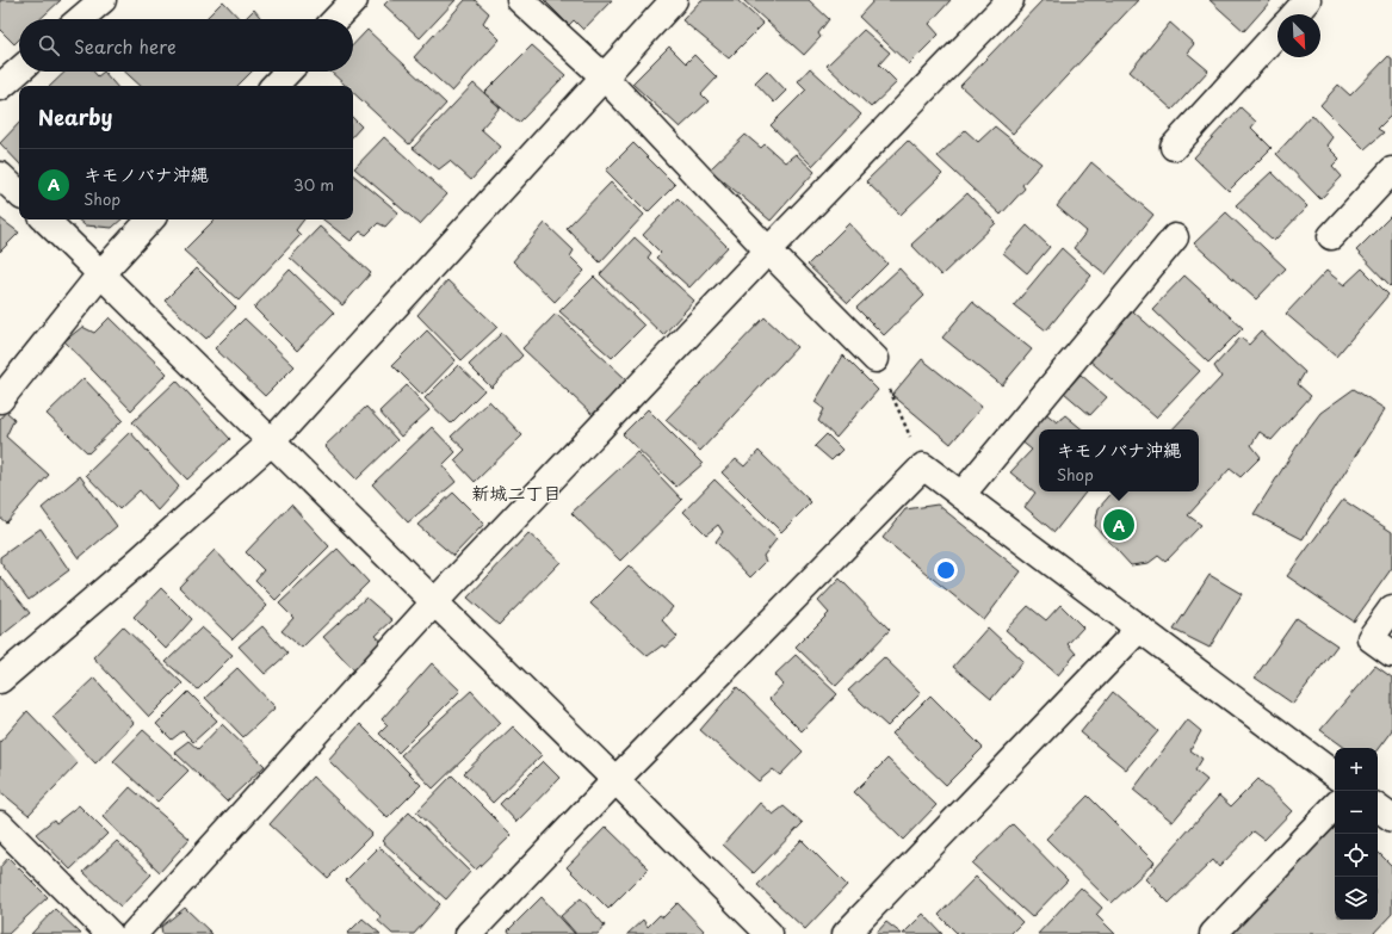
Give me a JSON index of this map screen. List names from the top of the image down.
{
  "districts": ["新城二丁目"],
  "north": "bottom right",
  "page": {
    "search": "Search here",
    "heading": "Nearby",
    "list": [
      {
        "mark": "A",
        "name": "キモノバナ沖縄",
        "note": "Shop",
        "value": "30 m"
      }
    ],
    "popup": ["キモノバナ沖縄", "Shop"],
    "pins": "A",
    "map_buttons": ["+", "−"]
  }
}
